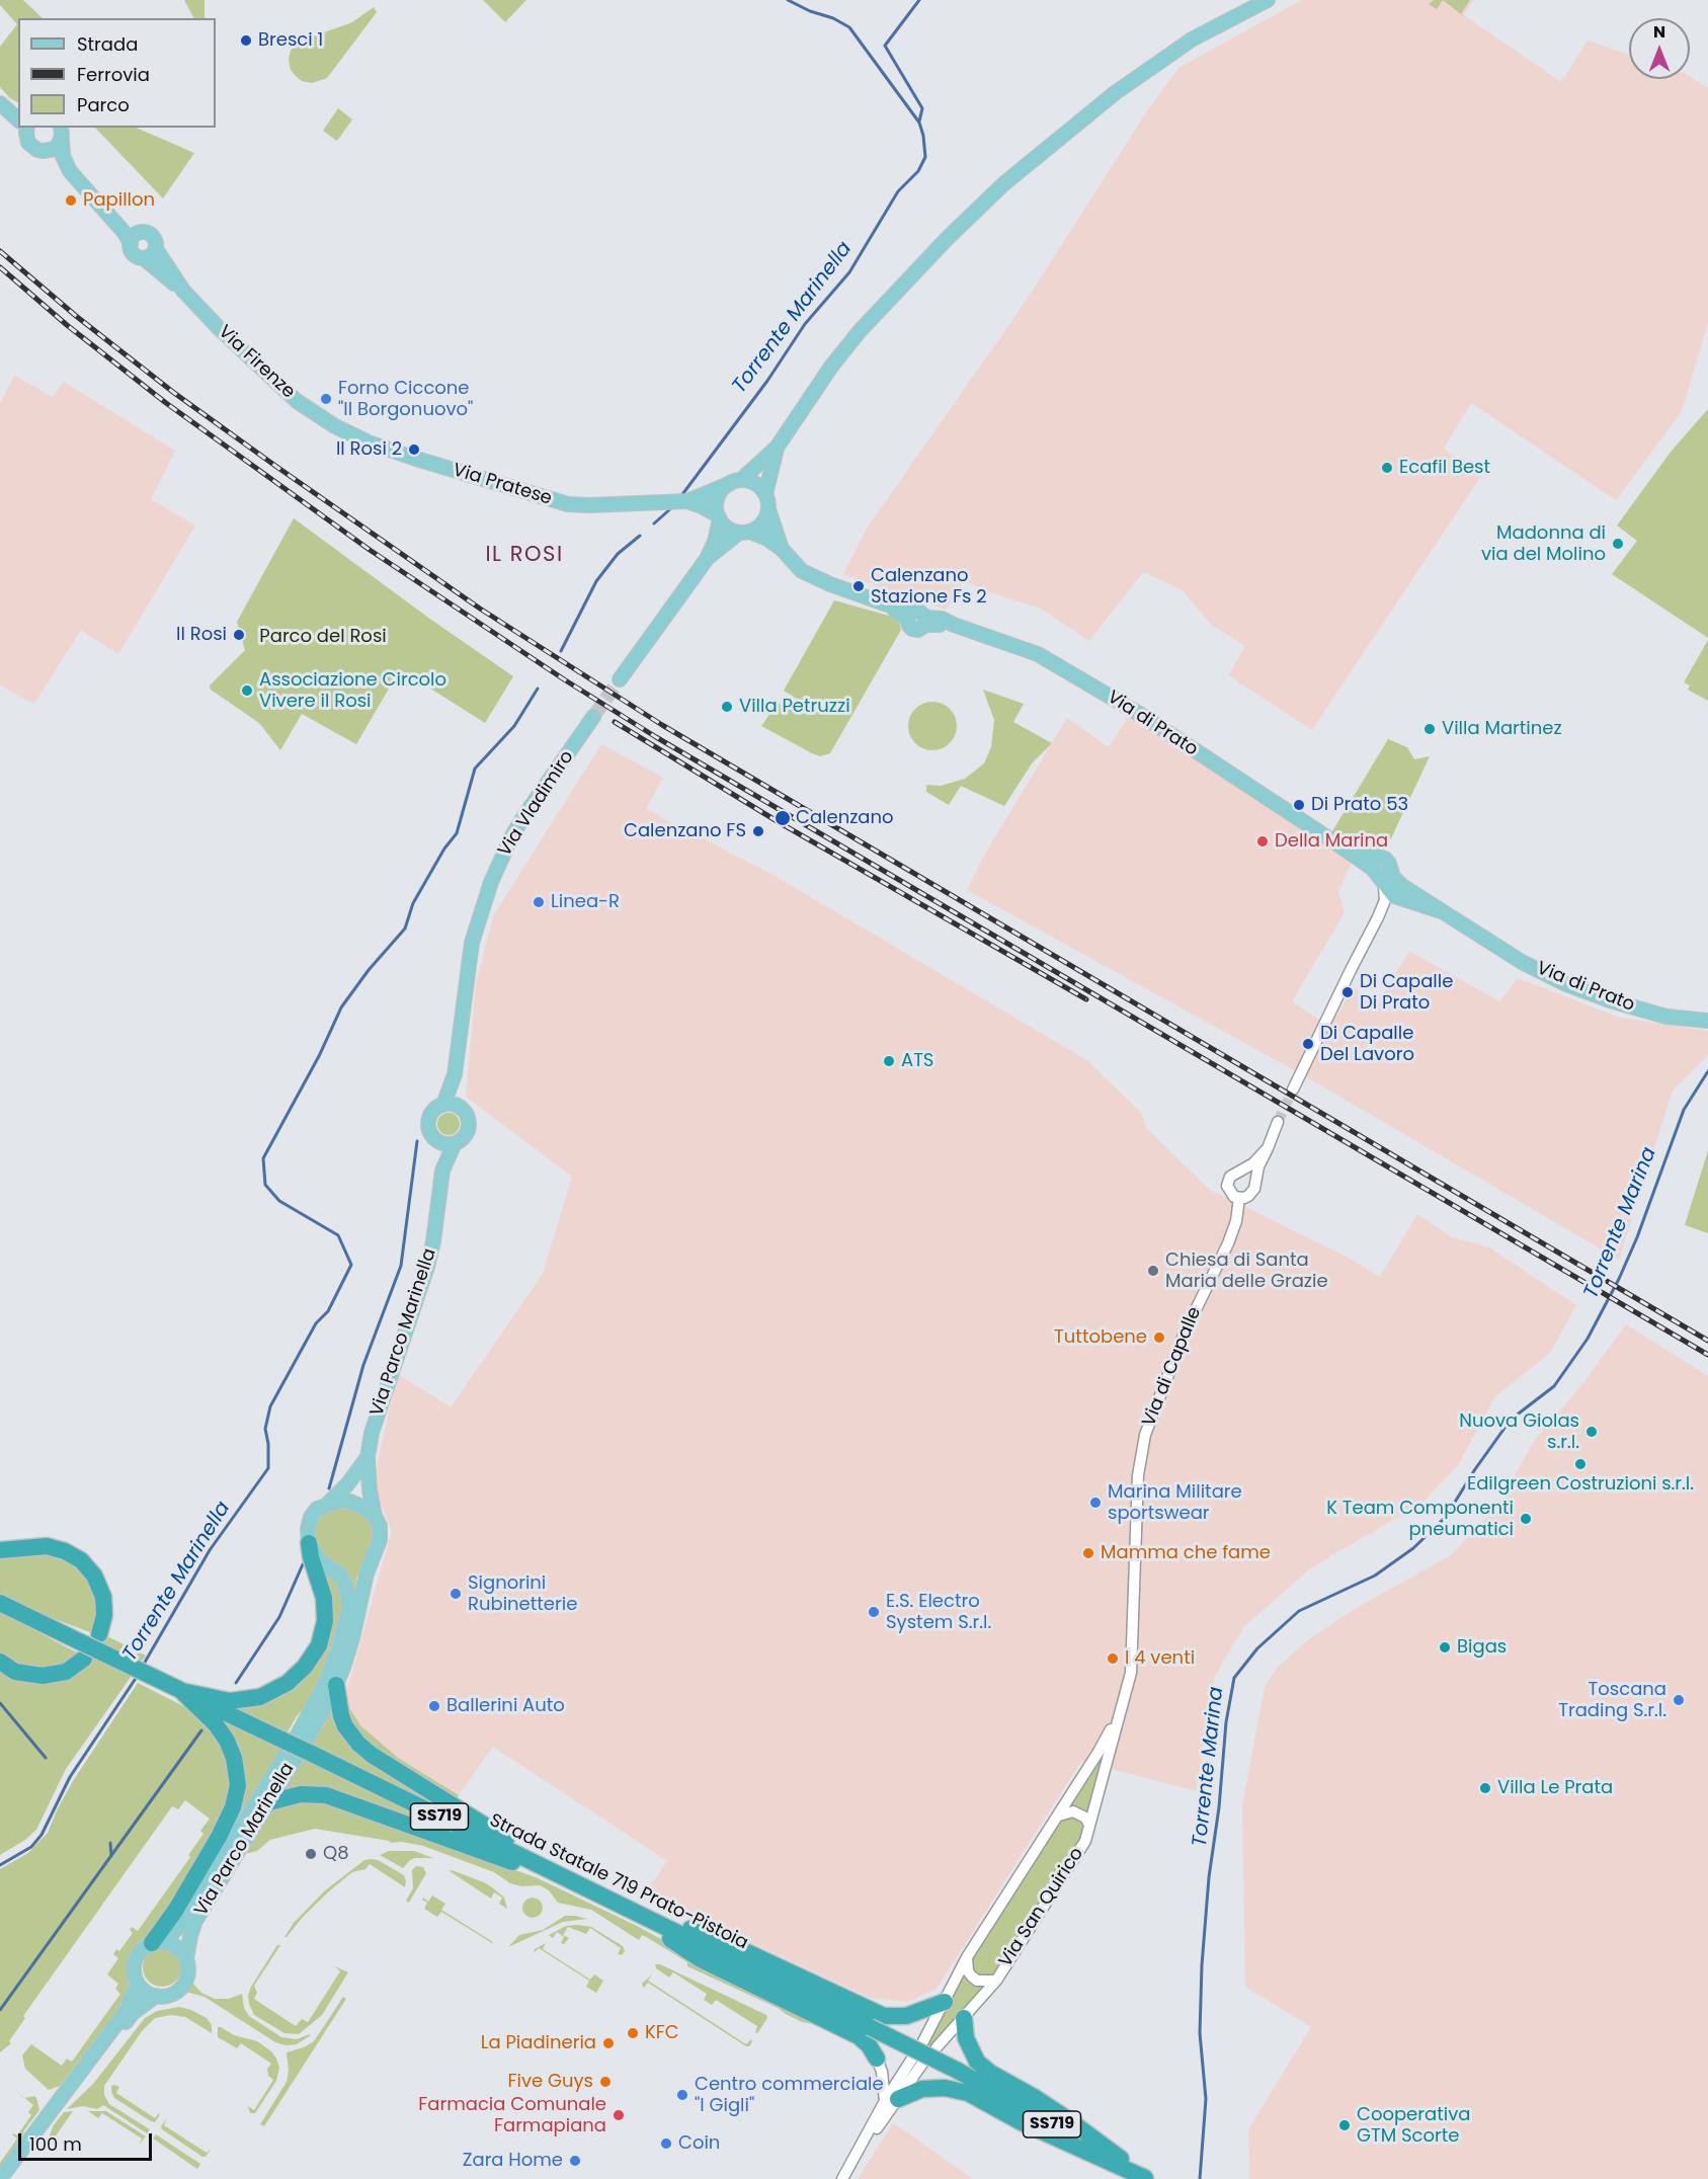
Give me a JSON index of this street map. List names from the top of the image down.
{
  "streets": {
    "highway": ["SS719", "Strada Statale 719 Prato-Pistoia"],
    "main road": [
      "Via Firenze",
      "Via Pratese",
      "Via di Prato",
      "Via Vladimiro",
      "Via Parco Marinella"
    ],
    "street": ["Via di Capalle", "Via San Quirico"]
  },
  "crossings": [
    ["Via Firenze", "Via Pratese"],
    ["Via Pratese", "Via di Prato"],
    ["Via Vladimiro", "Via Parco Marinella"],
    ["Via Parco Marinella", "Strada Statale 719 Prato-Pistoia"],
    ["Via di Capalle", "Via San Quirico"]
  ],
  "districts": ["IL ROSI"],
  "water": ["Torrente Marinella", "Torrente Marina"],
  "parks": ["Parco del Rosi"],
  "places": [
    "Bresci 1",
    "Papillon",
    "Forno Ciccone \"Il Borgonuovo\"",
    "Il Rosi 2",
    "Ecafil Best",
    "Madonna di via del Molino",
    "Calenzano Stazione Fs 2",
    "Il Rosi",
    "Associazione Circolo Vivere il Rosi",
    "Villa Petruzzi",
    "Villa Martinez",
    "Di Prato 53",
    "Calenzano",
    "Calenzano FS",
    "Della Marina",
    "Linea-R",
    "Di Capalle Di Prato",
    "Di Capalle Del Lavoro",
    "ATS",
    "Chiesa di Santa Maria delle Grazie",
    "Tuttobene",
    "Nuova Giolas s.r.l.",
    "Edilgreen Costruzioni s.r.l.",
    "Marina Militare sportswear",
    "K Team Componenti pneumatici",
    "Mamma che fame",
    "Signorini Rubinetterie",
    "E.S. Electro System S.r.l.",
    "Bigas",
    "I 4 venti",
    "Toscana Trading S.r.l.",
    "Ballerini Auto",
    "Villa Le Prata",
    "Q8",
    "KFC",
    "La Piadineria",
    "Five Guys",
    "Centro commerciale \"I Gigli\"",
    "Farmacia Comunale Farmapiana",
    "Cooperativa GTM Scorte",
    "Coin",
    "Zara Home"
  ],
  "legend": ["Strada", "Ferrovia", "Parco"],
  "scale_bar": "100 m",
  "north": "top"
}
